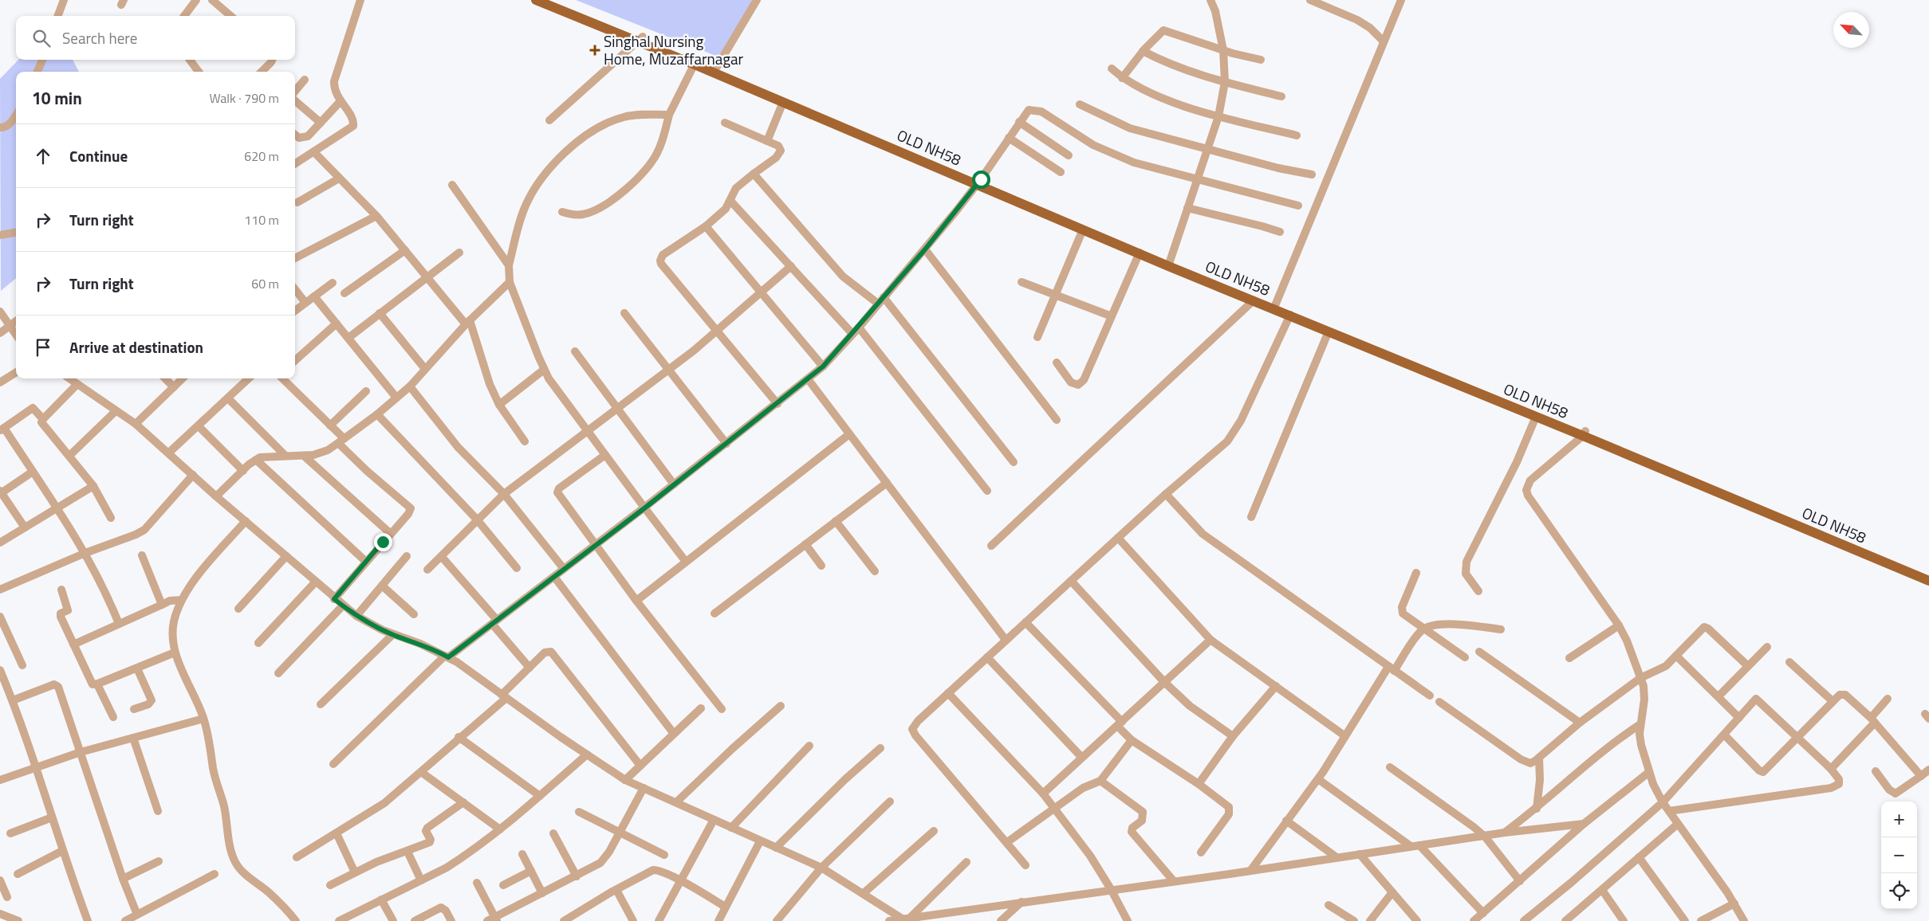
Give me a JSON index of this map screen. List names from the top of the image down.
{
  "streets": {
    "main road": ["OLD NH58"]
  },
  "places": {
    "health": ["Singhal Nursing Home, Muzaffarnagar"]
  },
  "north": "top left",
  "page": {
    "search": "Search here",
    "heading": ["10 min", "Walk · 790 m"],
    "list": [
      ["Continue", "620 m"],
      ["Turn right", "110 m"],
      ["Turn right", "60 m"],
      "Arrive at destination"
    ],
    "map_buttons": ["+", "−"]
  }
}
